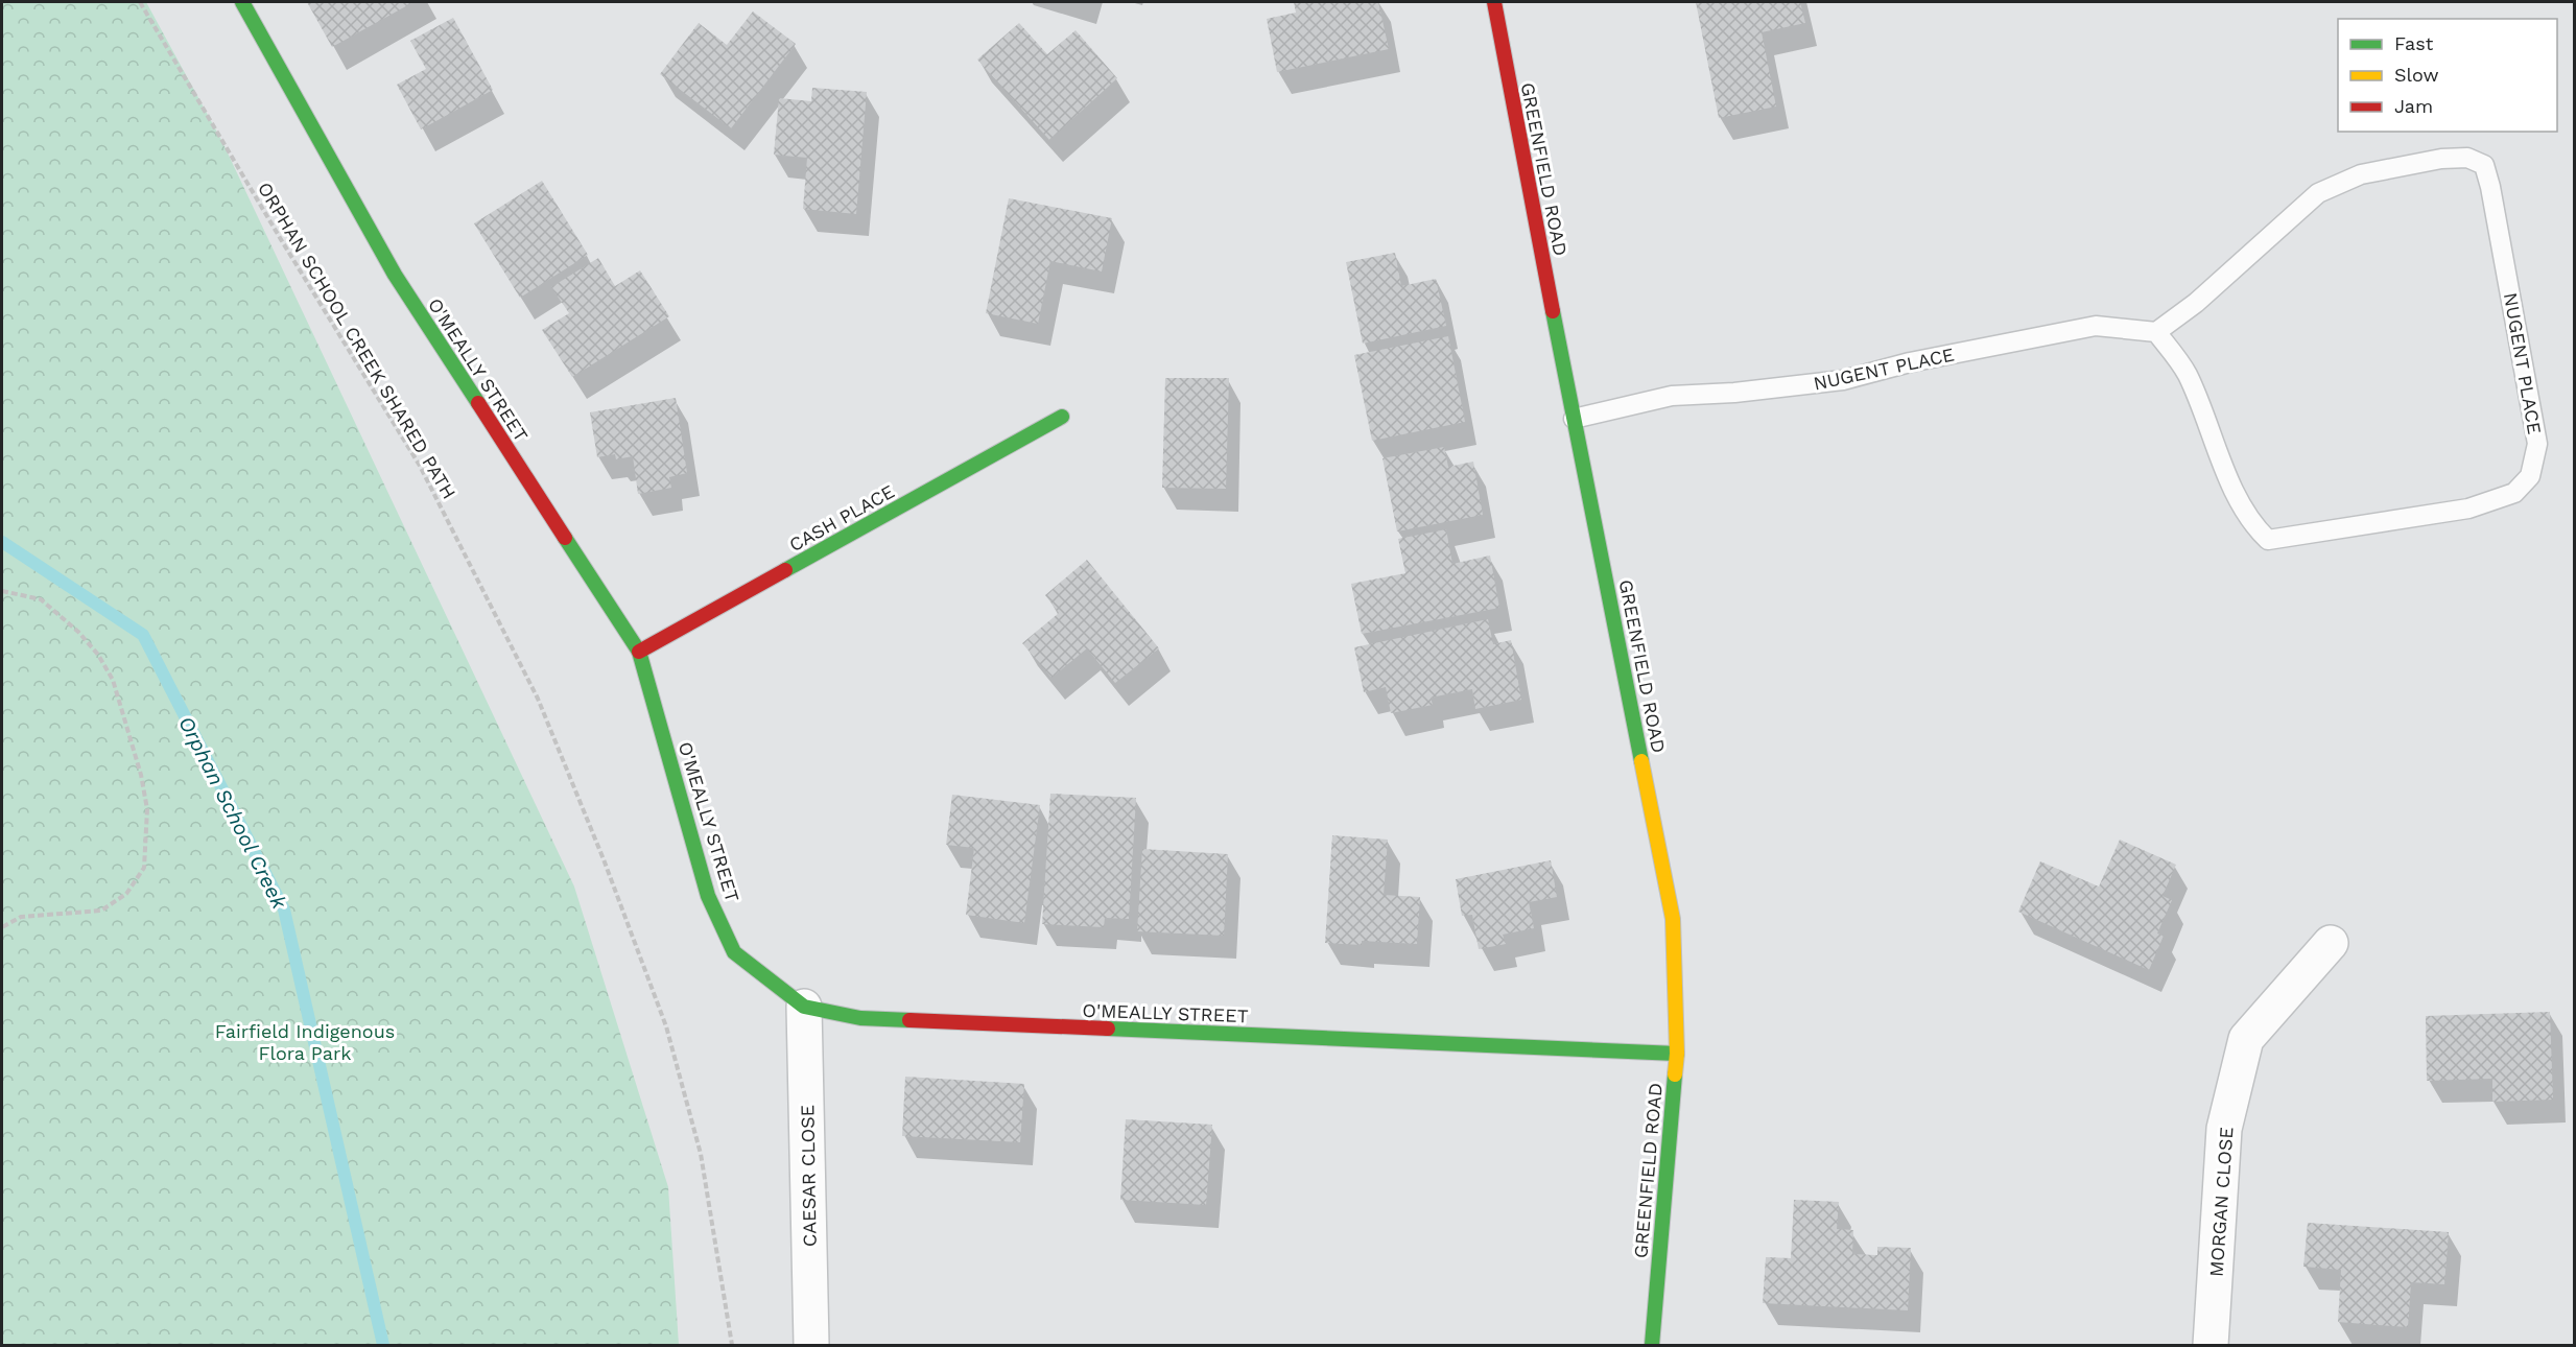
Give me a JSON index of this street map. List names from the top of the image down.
{
  "streets": {
    "street": [
      "GREENFIELD ROAD",
      "O'MEALLY STREET",
      "CASH PLACE",
      "CAESAR CLOSE",
      "MORGAN CLOSE"
    ],
    "lane": ["NUGENT PLACE"],
    "path": ["ORPHAN SCHOOL CREEK SHARED PATH"]
  },
  "crossings": [
    ["GREENFIELD ROAD", "NUGENT PLACE"],
    ["GREENFIELD ROAD", "O'MEALLY STREET"],
    ["O'MEALLY STREET", "CASH PLACE"],
    ["O'MEALLY STREET", "CAESAR CLOSE"]
  ],
  "water": ["Orphan School Creek"],
  "parks": ["Fairfield Indigenous Flora Park"],
  "legend": ["Fast", "Slow", "Jam"]
}
